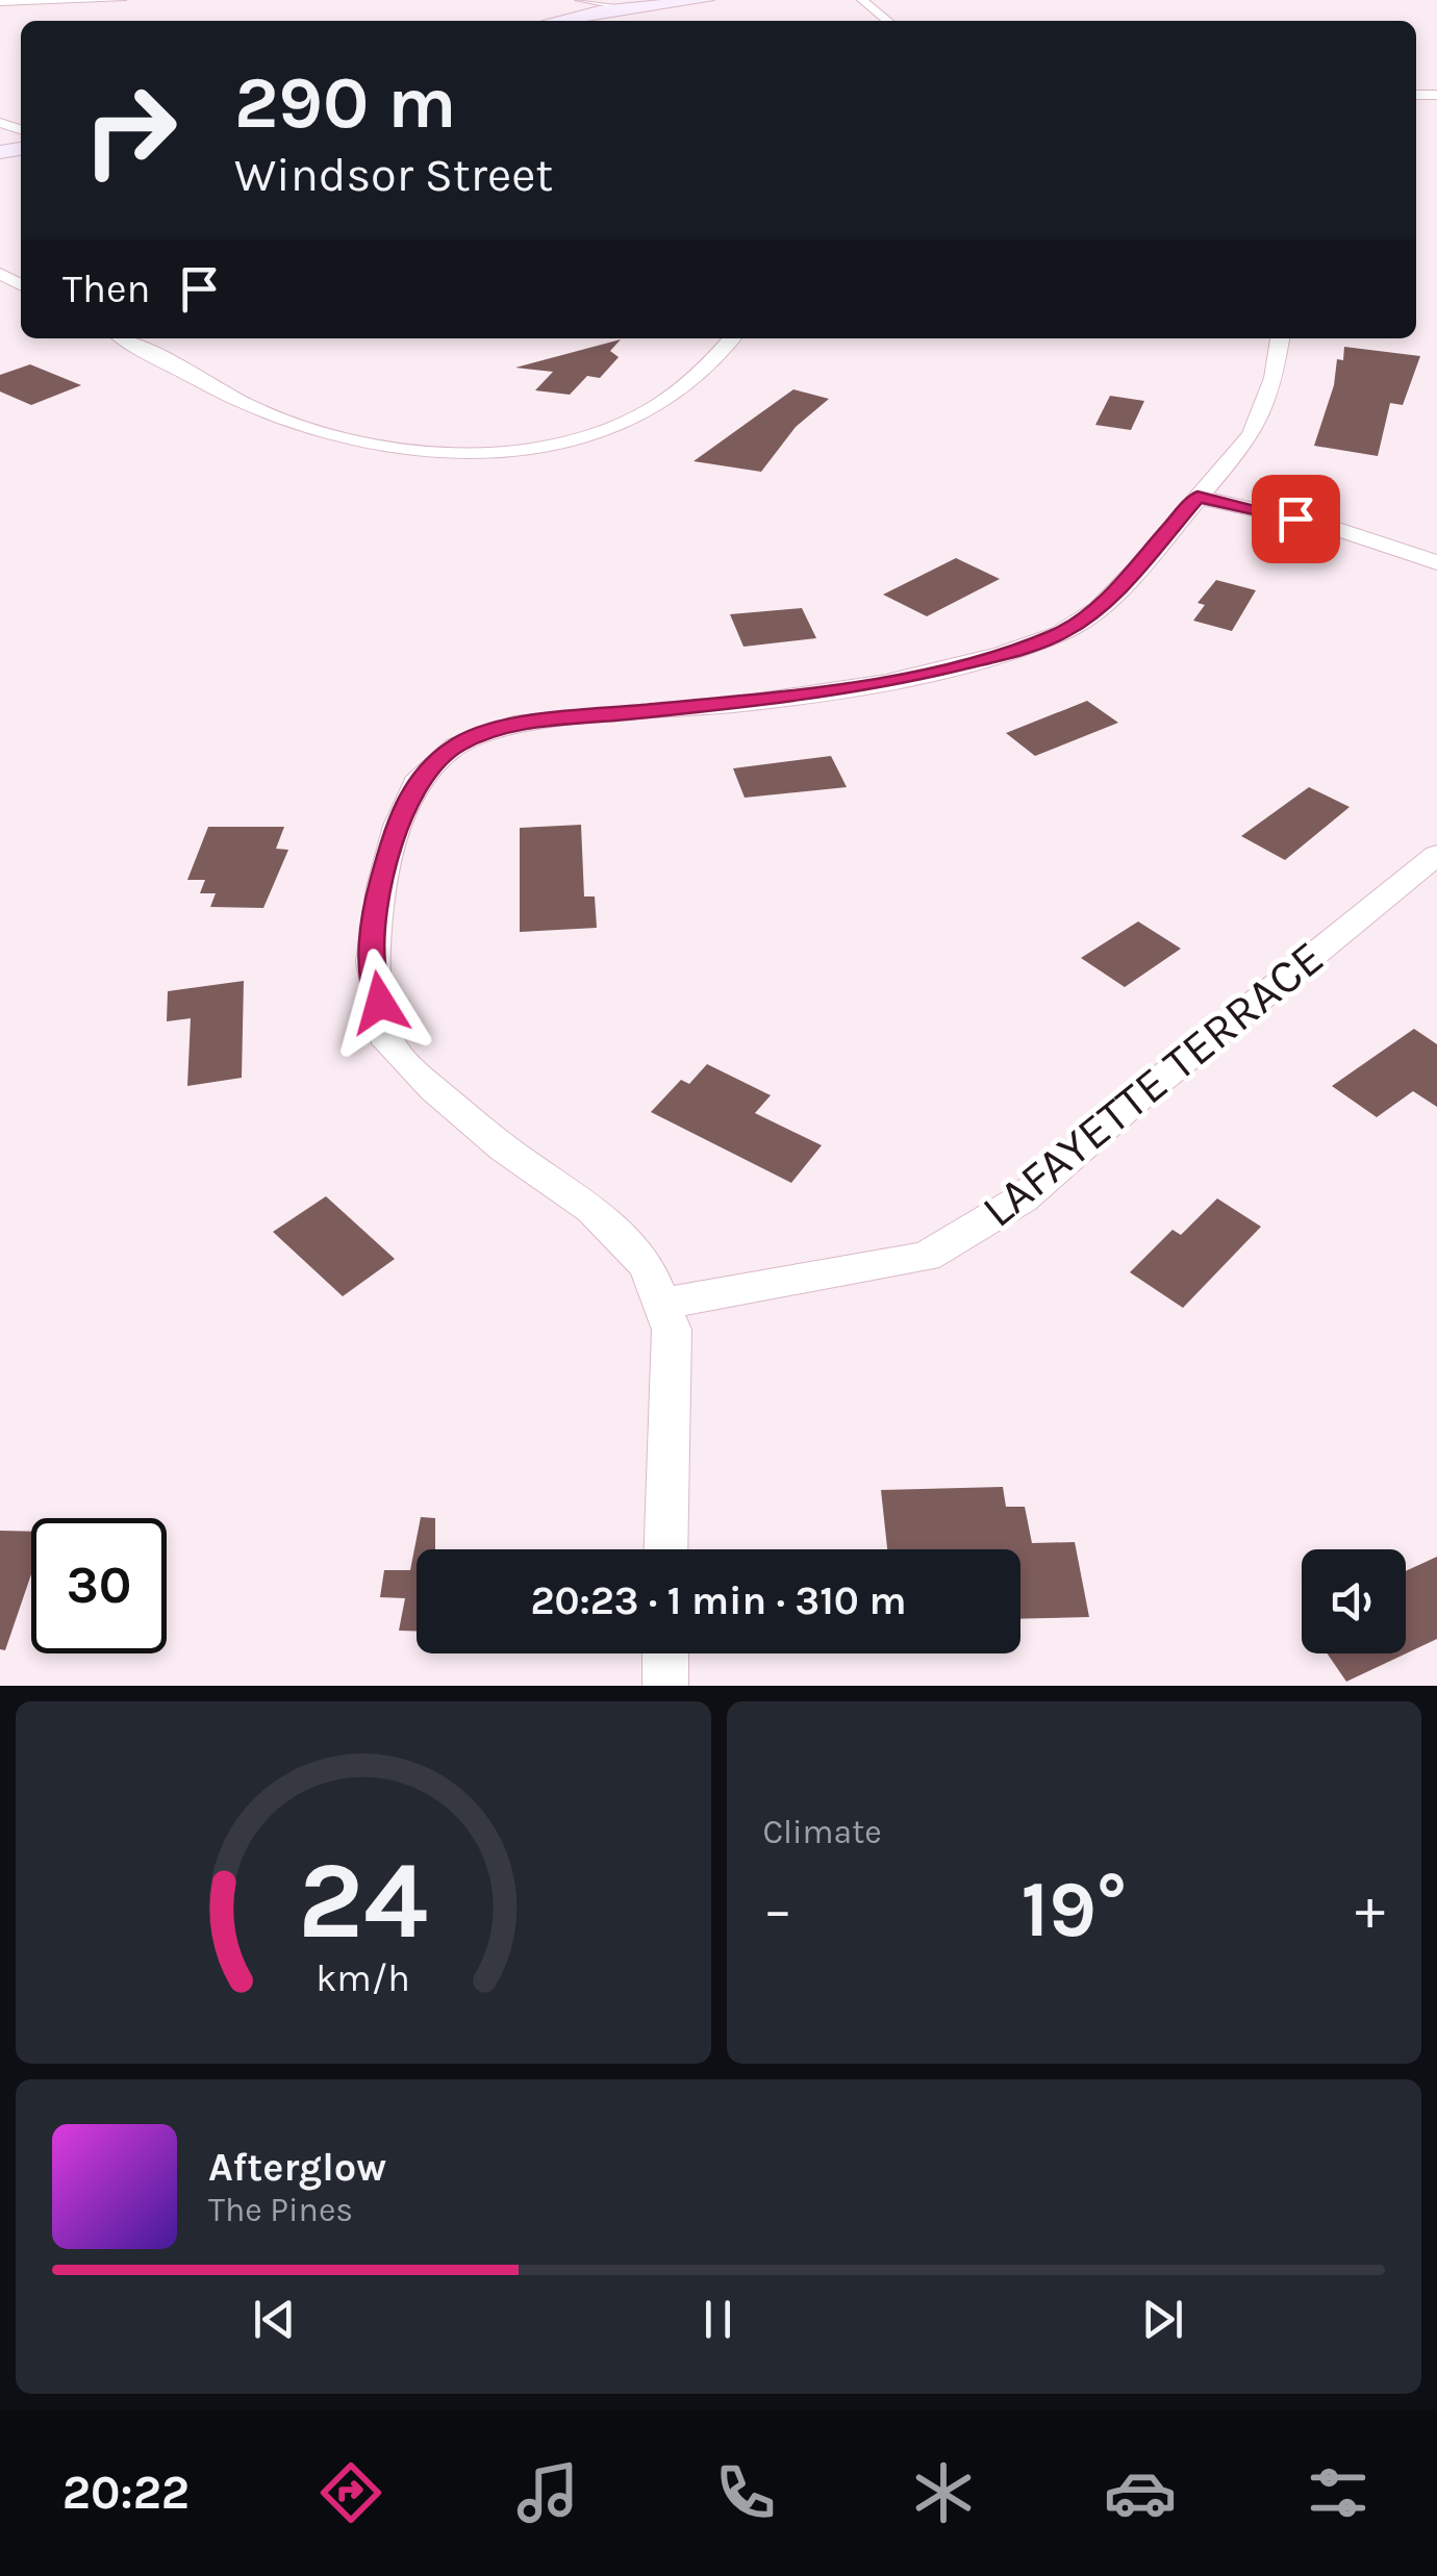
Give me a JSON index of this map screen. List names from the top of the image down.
{
  "streets": {
    "street": ["LAFAYETTE TERRACE"]
  },
  "page": {
    "turn": ["290 m", "Windsor Street"],
    "then": "Then",
    "limit": "30",
    "trip": "20:23 · 1 min · 310 m",
    "tile": "Climate",
    "heat": ["−", "19°", "+"],
    "song": ["Afterglow", "The Pines"],
    "tabs": "20:22",
    "gauge": ["24", "km/h"]
  }
}
